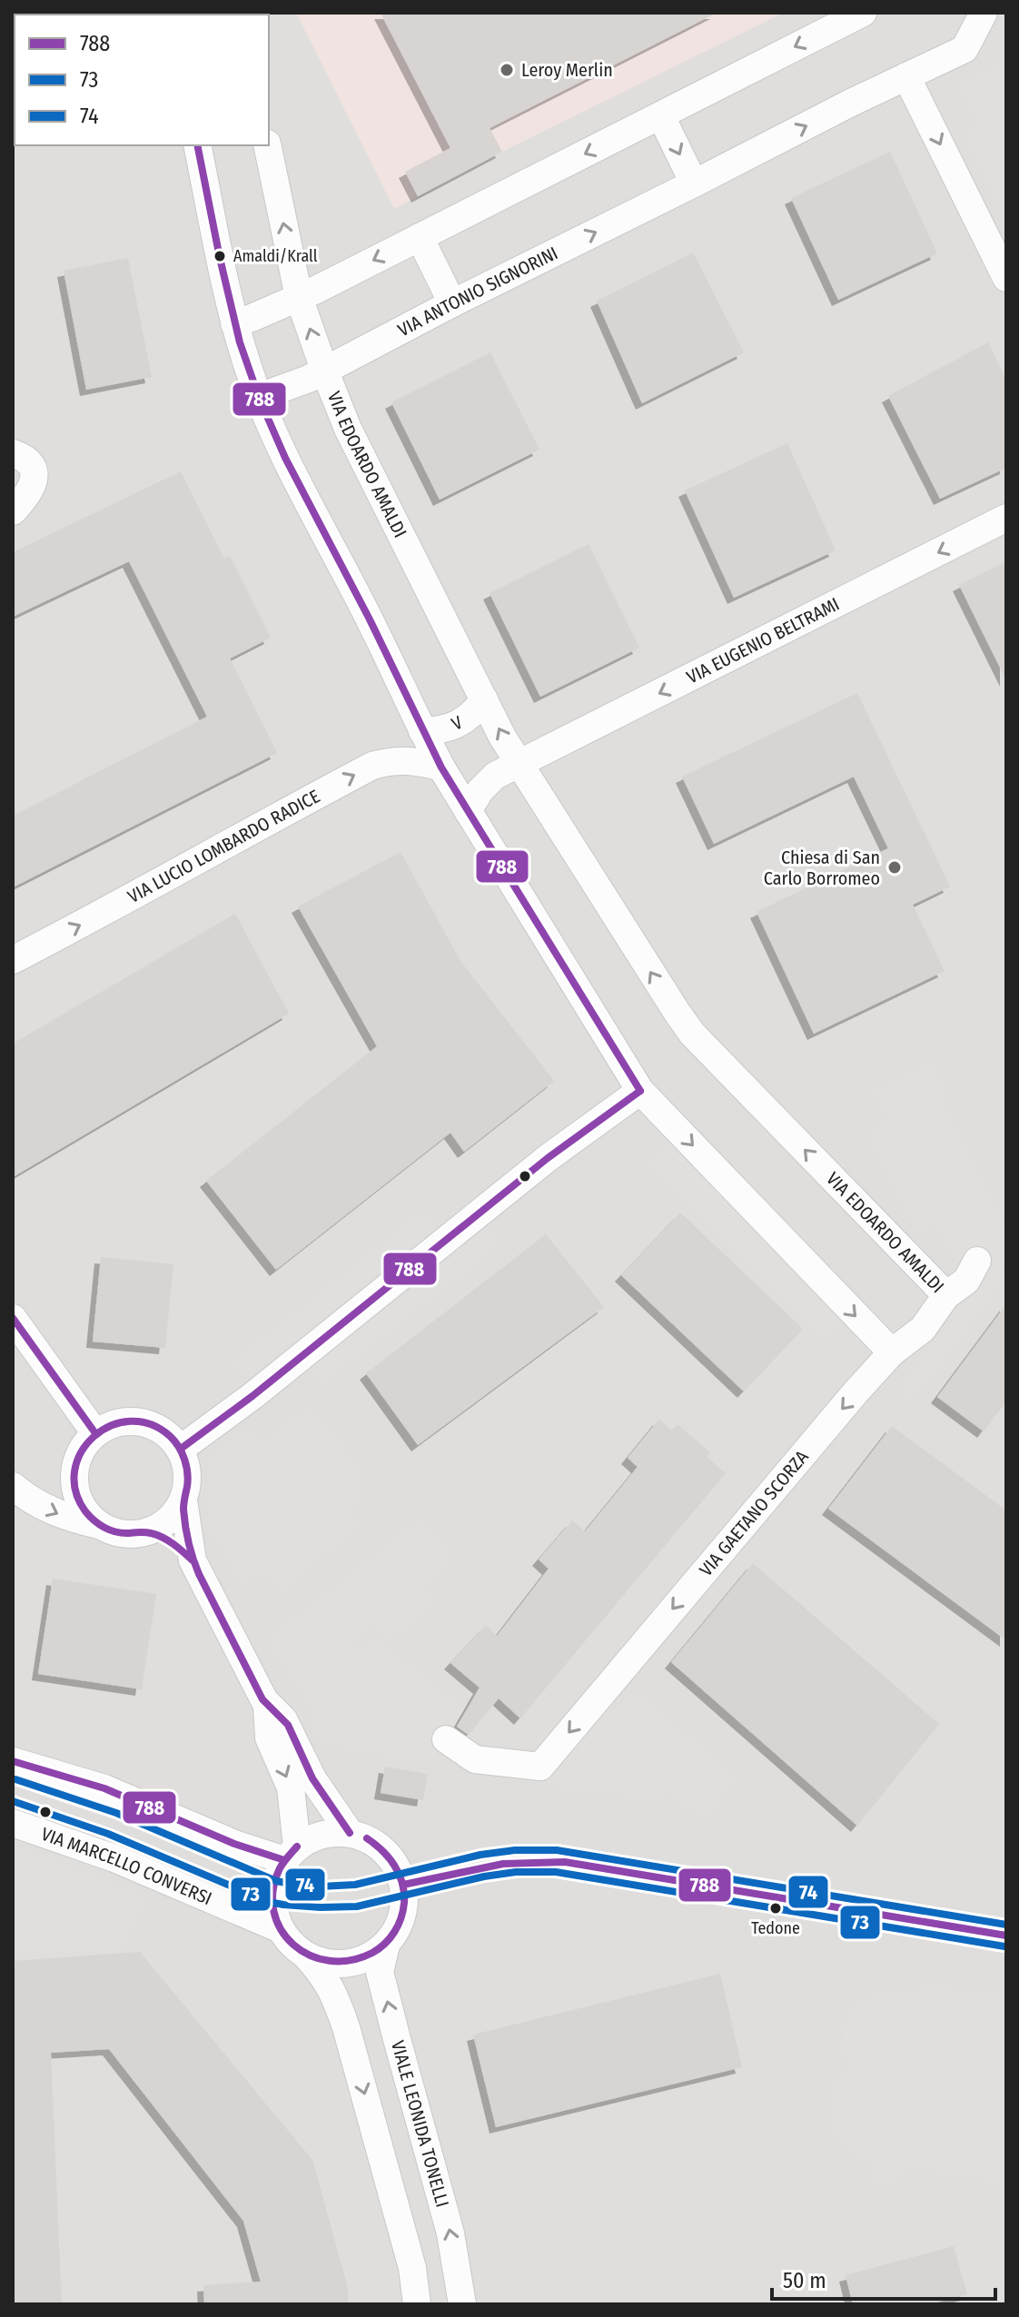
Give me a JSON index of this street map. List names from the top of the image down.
{
  "streets": {
    "street": [
      "VIA ANTONIO SIGNORINI",
      "VIA EDOARDO AMALDI",
      "VIA EUGENIO BELTRAMI",
      "V",
      "VIA LUCIO LOMBARDO RADICE",
      "VIA GAETANO SCORZA",
      "VIA MARCELLO CONVERSI",
      "VIALE LEONIDA TONELLI"
    ]
  },
  "crossings": [
    ["VIA ANTONIO SIGNORINI", "VIA EDOARDO AMALDI"],
    ["VIA EDOARDO AMALDI", "VIA EUGENIO BELTRAMI"],
    ["VIA EDOARDO AMALDI", "V"],
    ["VIA EDOARDO AMALDI", "VIA GAETANO SCORZA"],
    ["VIA MARCELLO CONVERSI", "VIALE LEONIDA TONELLI"]
  ],
  "one_way": ["VIA EUGENIO BELTRAMI", "VIA LUCIO LOMBARDO RADICE", "VIA GAETANO SCORZA"],
  "places": [
    "Leroy Merlin",
    "Amaldi/Krall",
    "Chiesa di San Carlo Borromeo",
    "Tedone"
  ],
  "lines": ["transit line 788", "transit line 74", "transit line 73"],
  "legend": ["788", "73", "74"],
  "scale_bar": "50 m"
}
